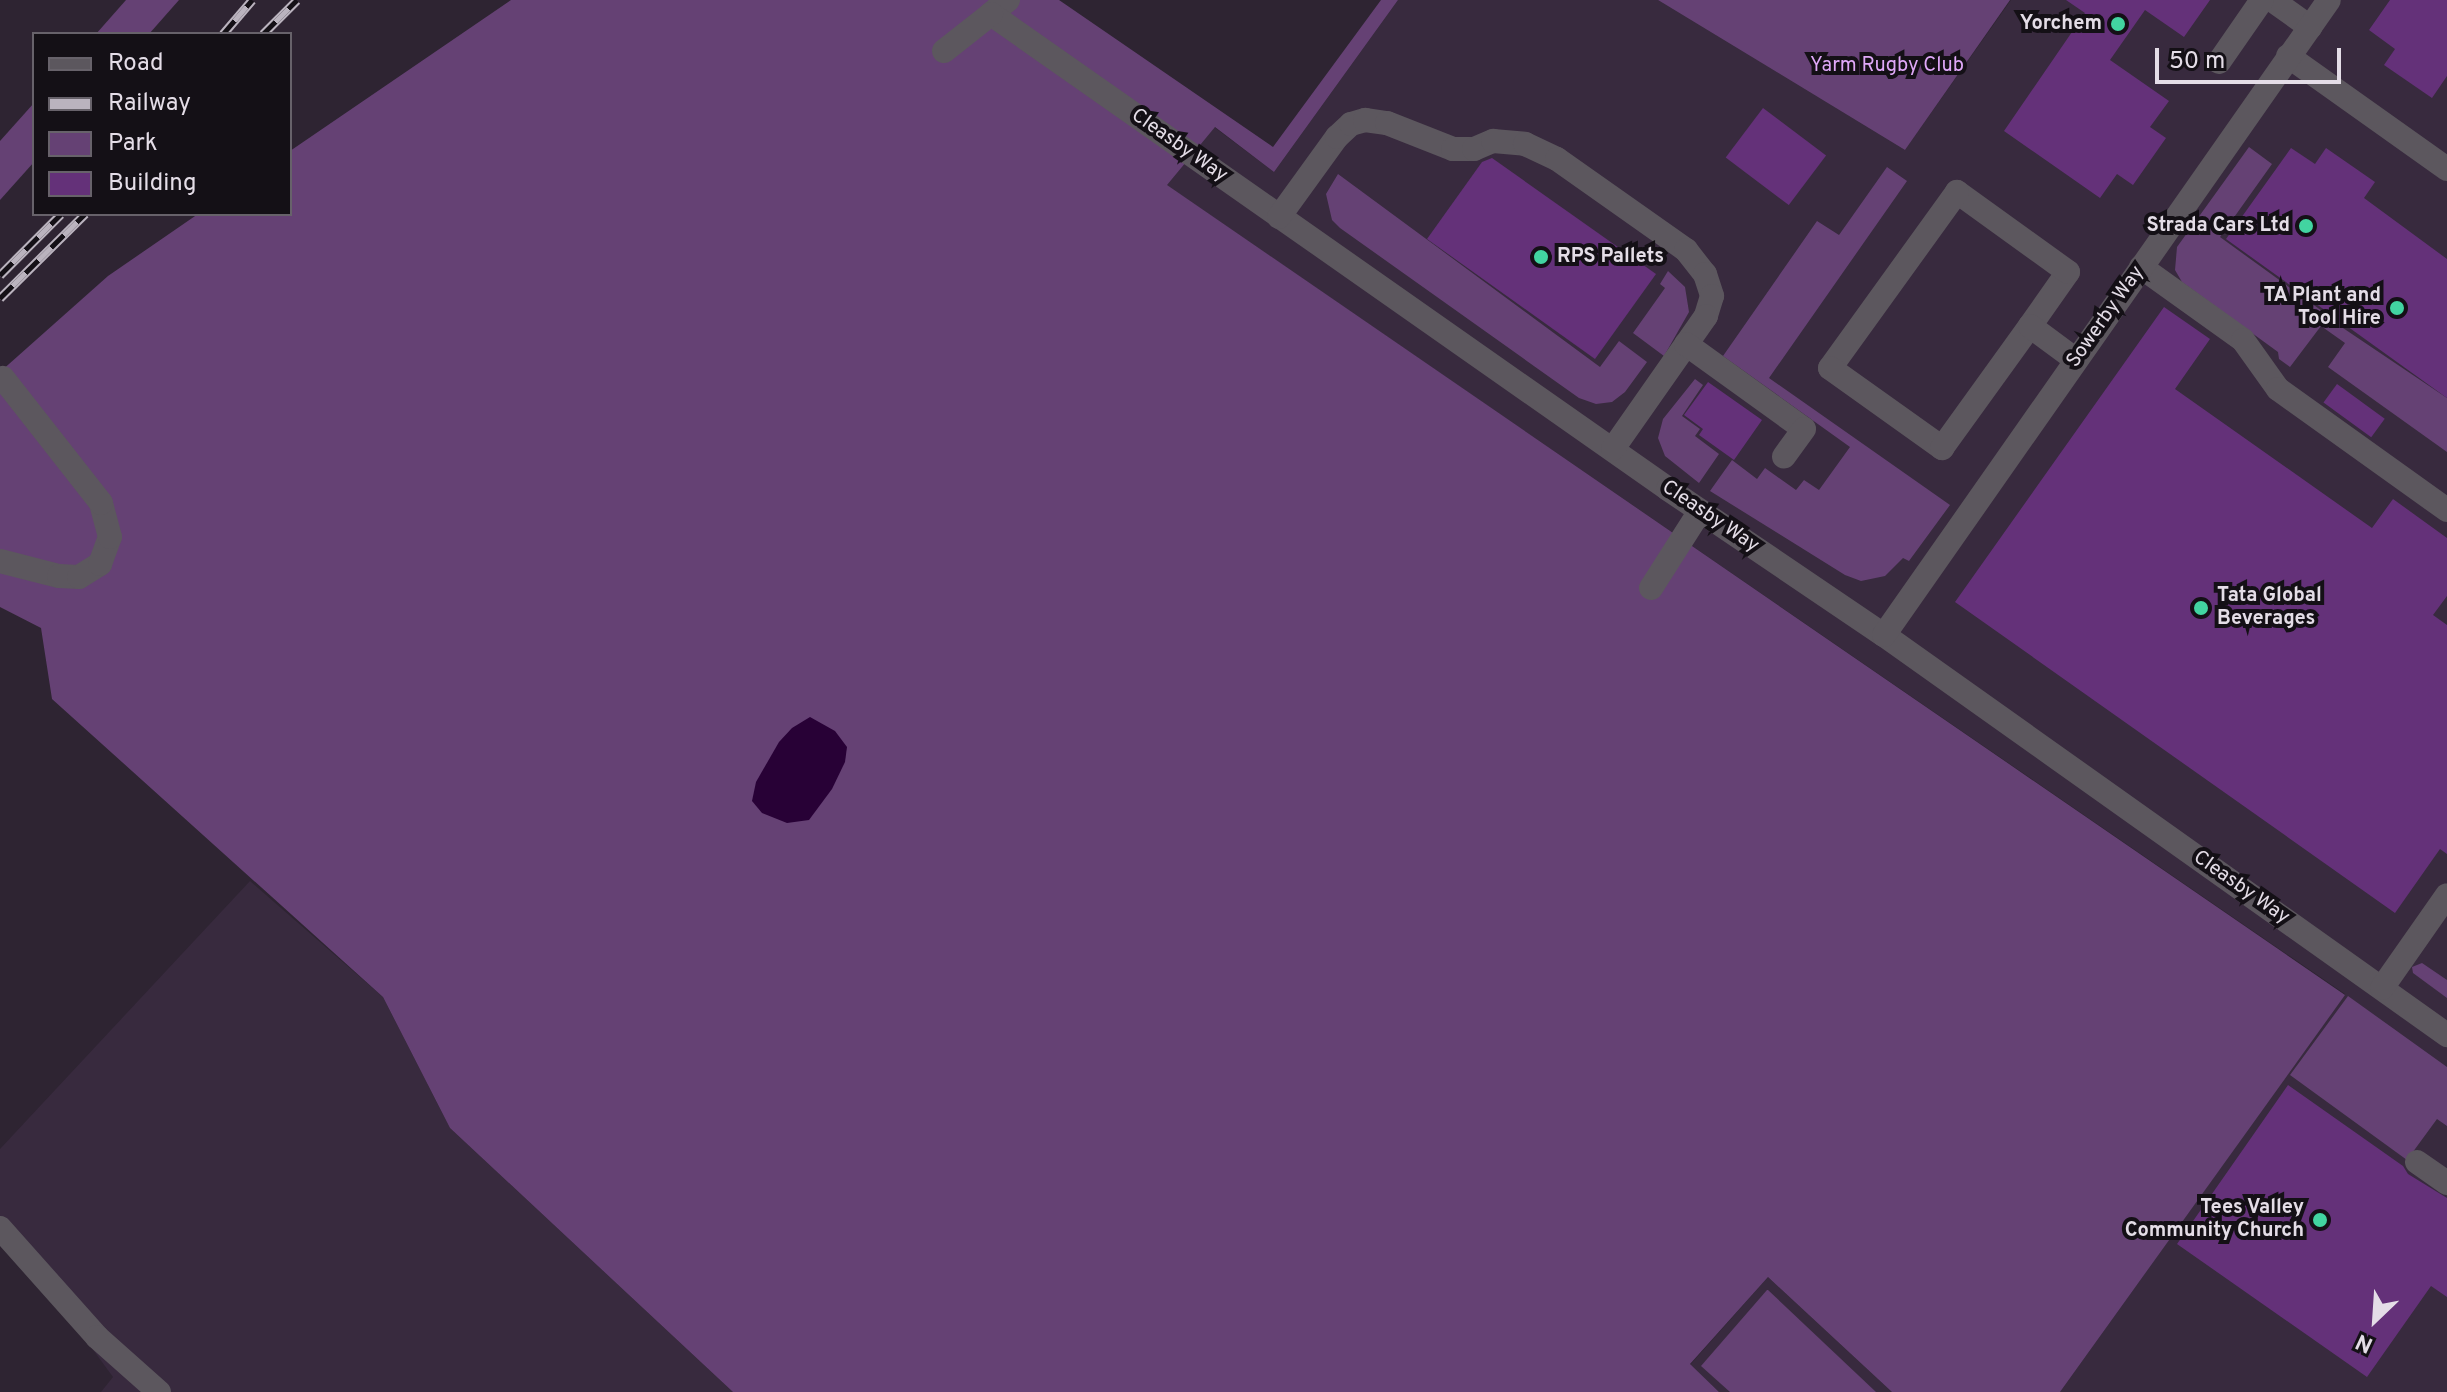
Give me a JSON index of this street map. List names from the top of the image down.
{
  "streets": {
    "street": ["Cleasby Way", "Sowerby Way"]
  },
  "crossings": [
    ["Cleasby Way", "Sowerby Way"]
  ],
  "parks": ["Yarm Rugby Club"],
  "places": [
    "Yorchem",
    "Strada Cars Ltd",
    "RPS Pallets",
    "TA Plant and Tool Hire",
    "Tata Global Beverages",
    "Tees Valley Community Church"
  ],
  "legend": [
    "Road",
    "Railway",
    "Park",
    "Building"
  ],
  "scale_bar": "50 m",
  "north": "bottom left"
}
